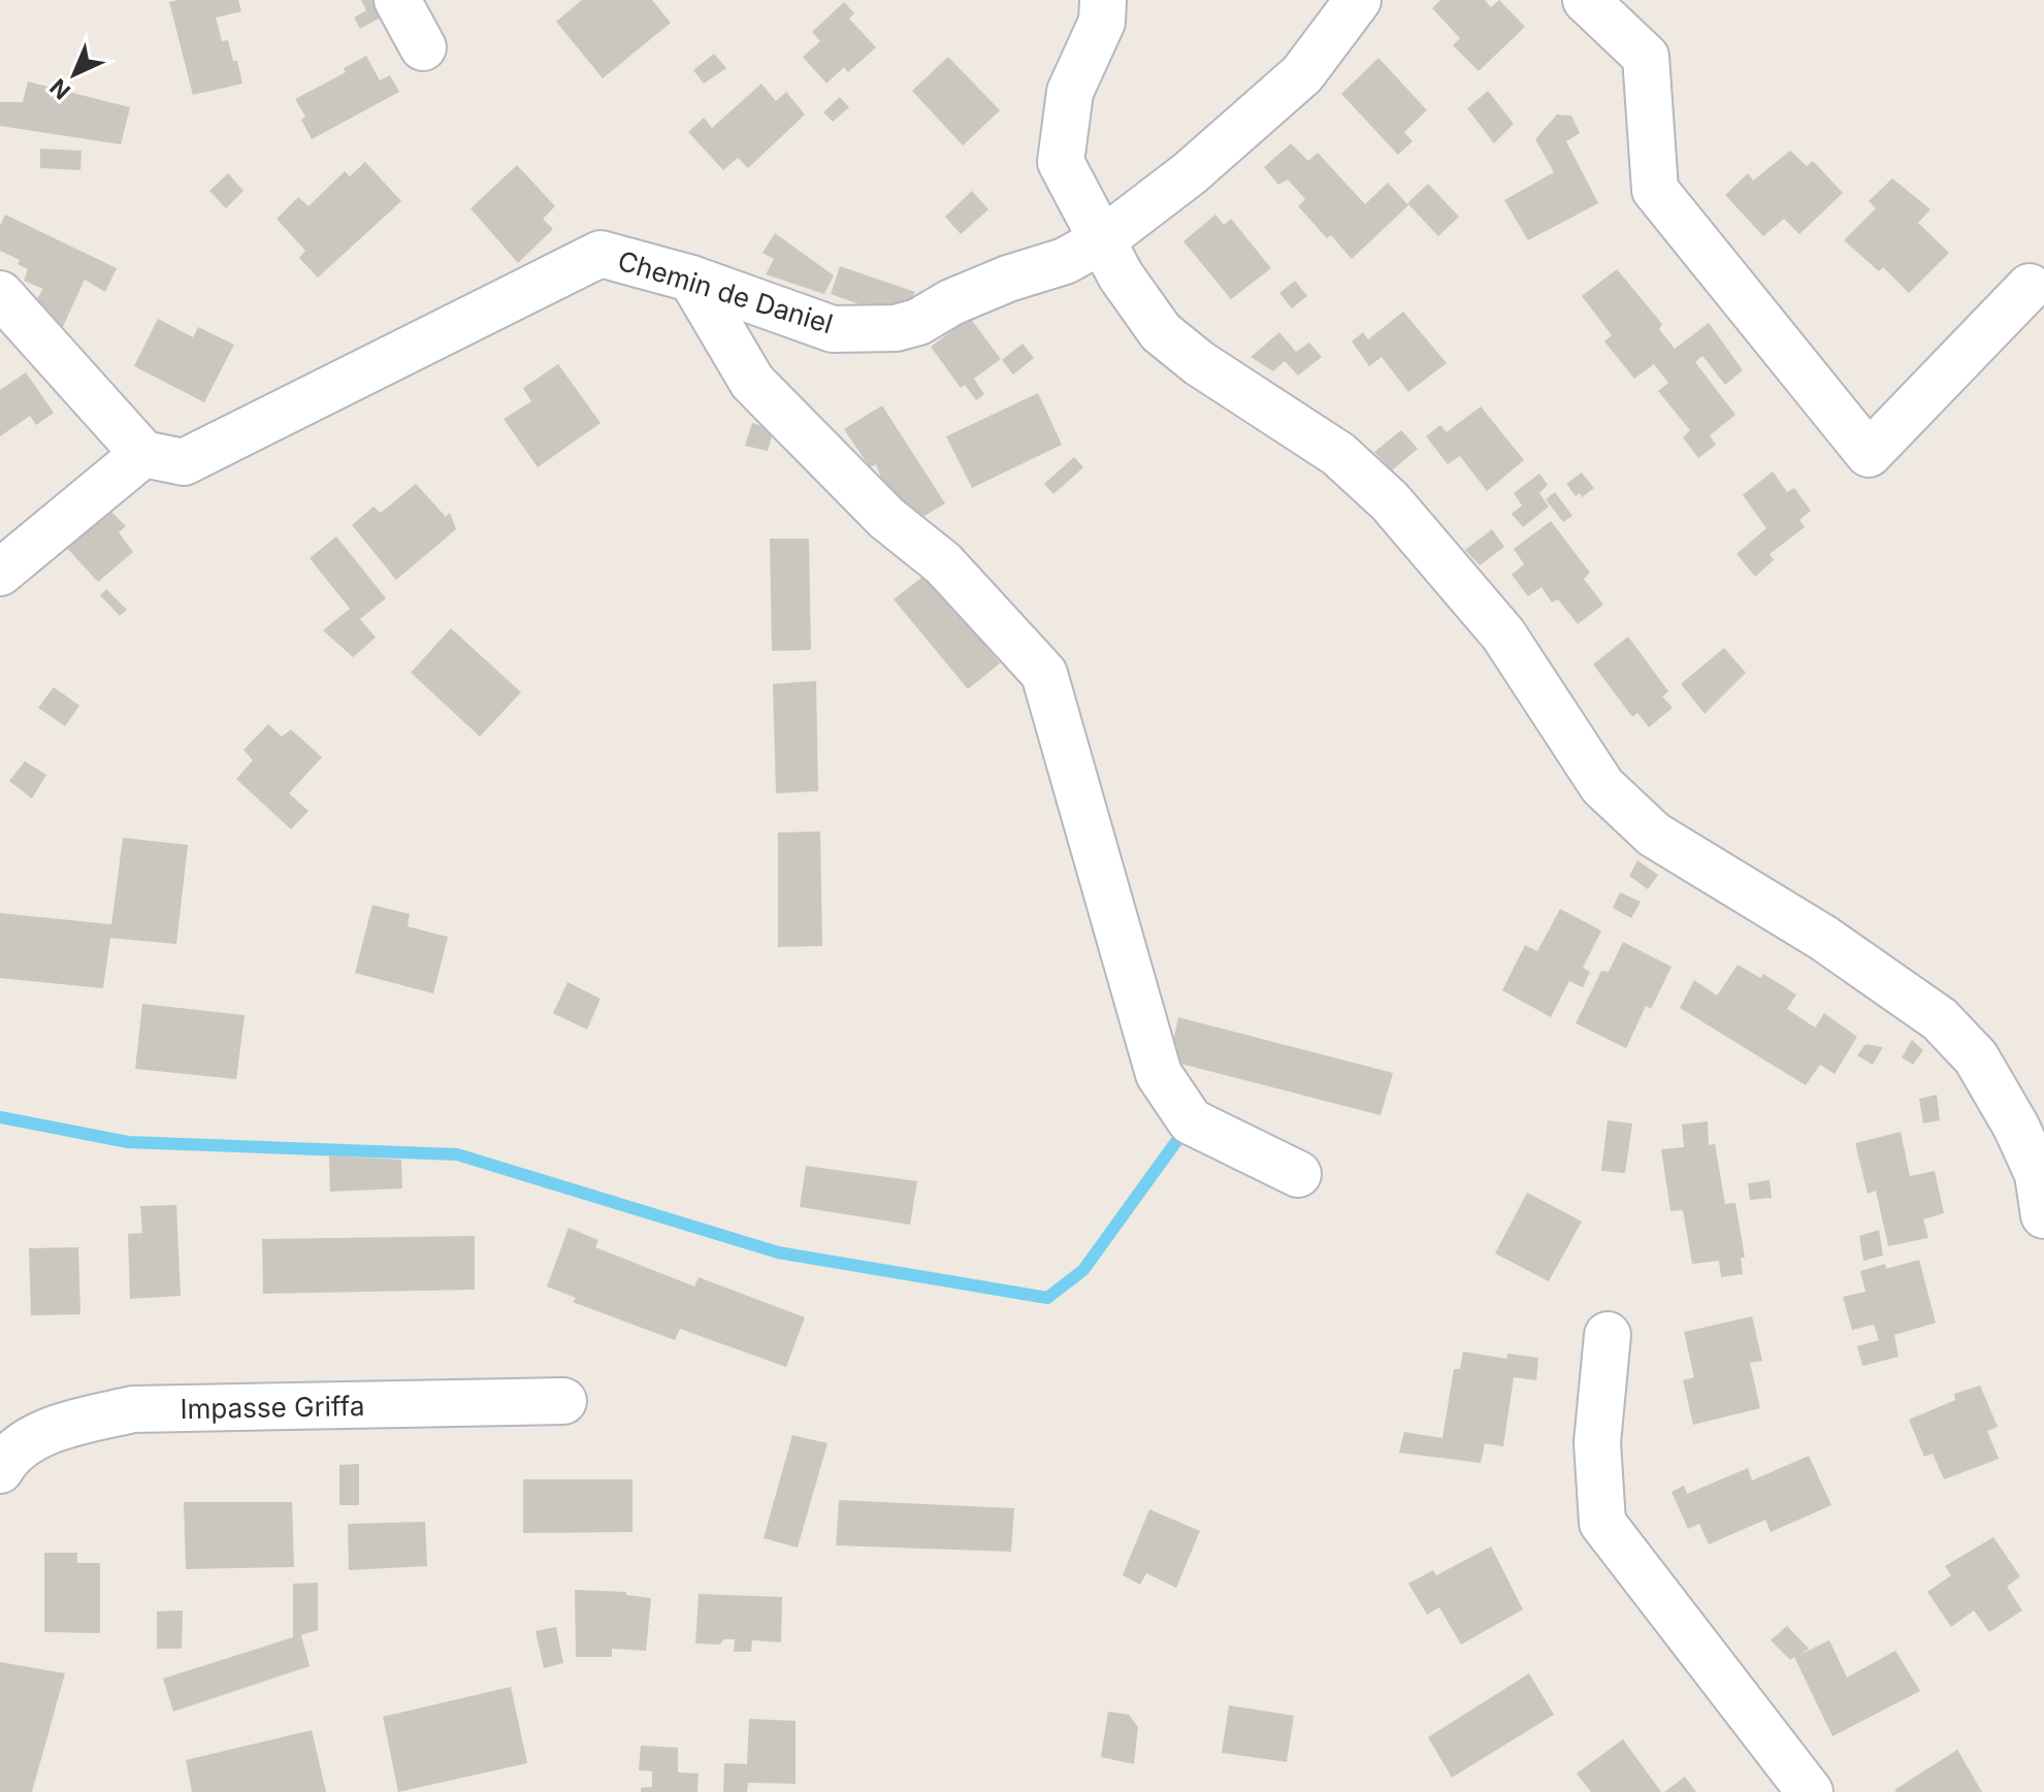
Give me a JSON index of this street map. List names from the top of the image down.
{
  "streets": {
    "street": ["Chemin de Daniel", "Impasse Griffa"]
  },
  "north": "bottom left"
}
